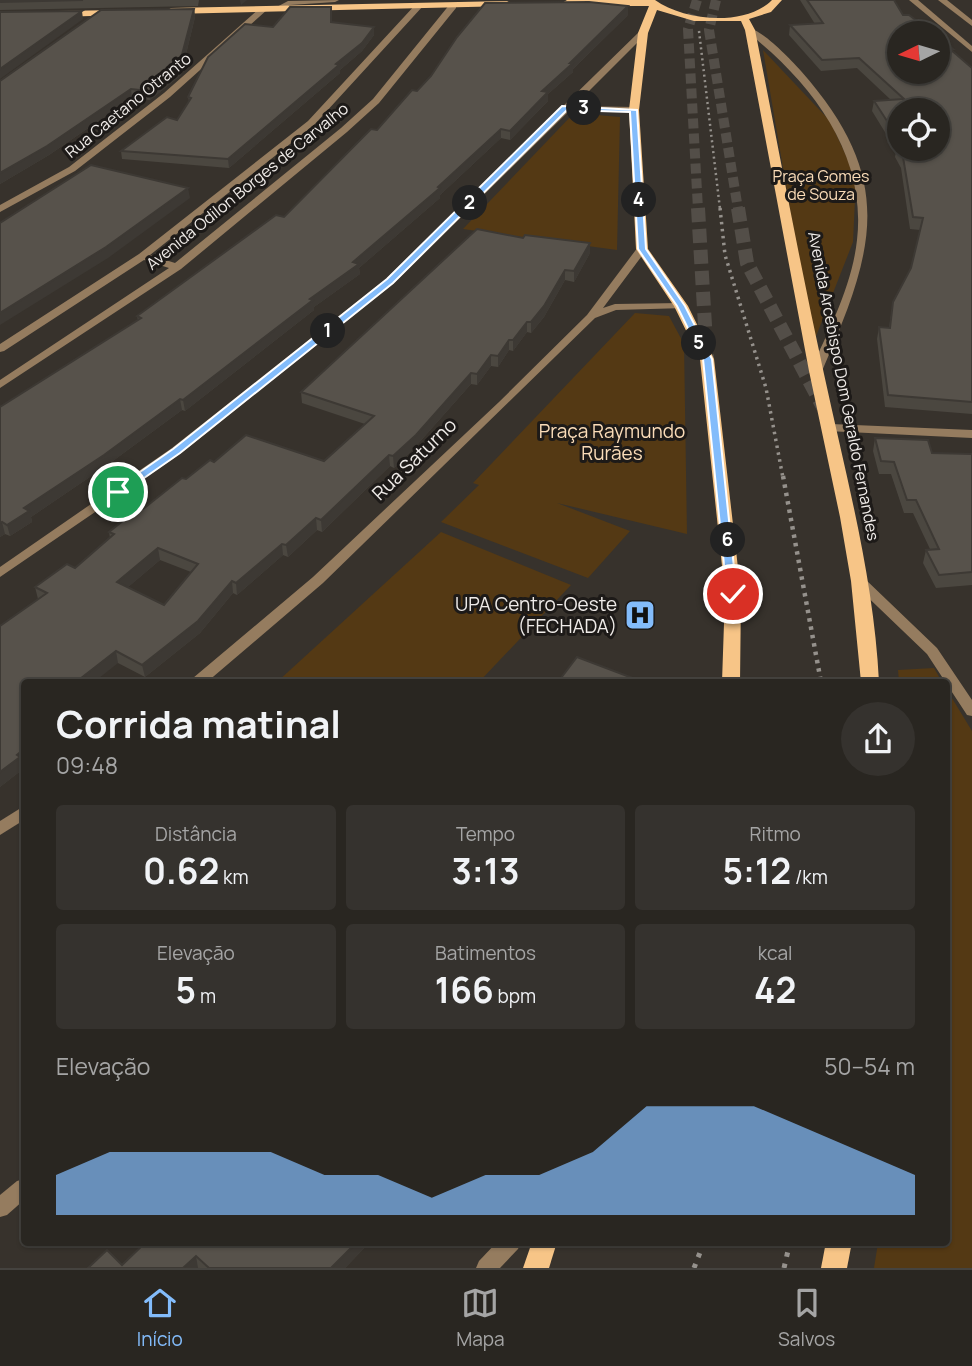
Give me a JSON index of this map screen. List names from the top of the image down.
{
  "streets": {
    "main road": ["Avenida Arcebispo Dom Geraldo Fernandes"],
    "street": ["Rua Caetano Otranto", "Avenida Odilon Borges de Carvalho", "Rua Saturno"]
  },
  "parks": ["Praça Gomes de Souza", "Praça Raymundo Rurães"],
  "places": {
    "hospital": ["UPA Centro-Oeste (FECHADA)"]
  },
  "north": "left",
  "page": {
    "pins": [
      "3",
      "4",
      "2",
      "1",
      "5",
      "6"
    ],
    "heading": ["Corrida matinal", "09:48"],
    "stats": [
      ["Distância", "0.62 km"],
      ["Tempo", "3:13"],
      ["Ritmo", "5:12 /km"],
      ["Elevação", "5 m"],
      ["Batimentos", "166 bpm"],
      ["kcal", "42"]
    ],
    "chart": ["Elevação", "50–54 m"],
    "tabs": ["Início", "Mapa", "Salvos"]
  }
}
